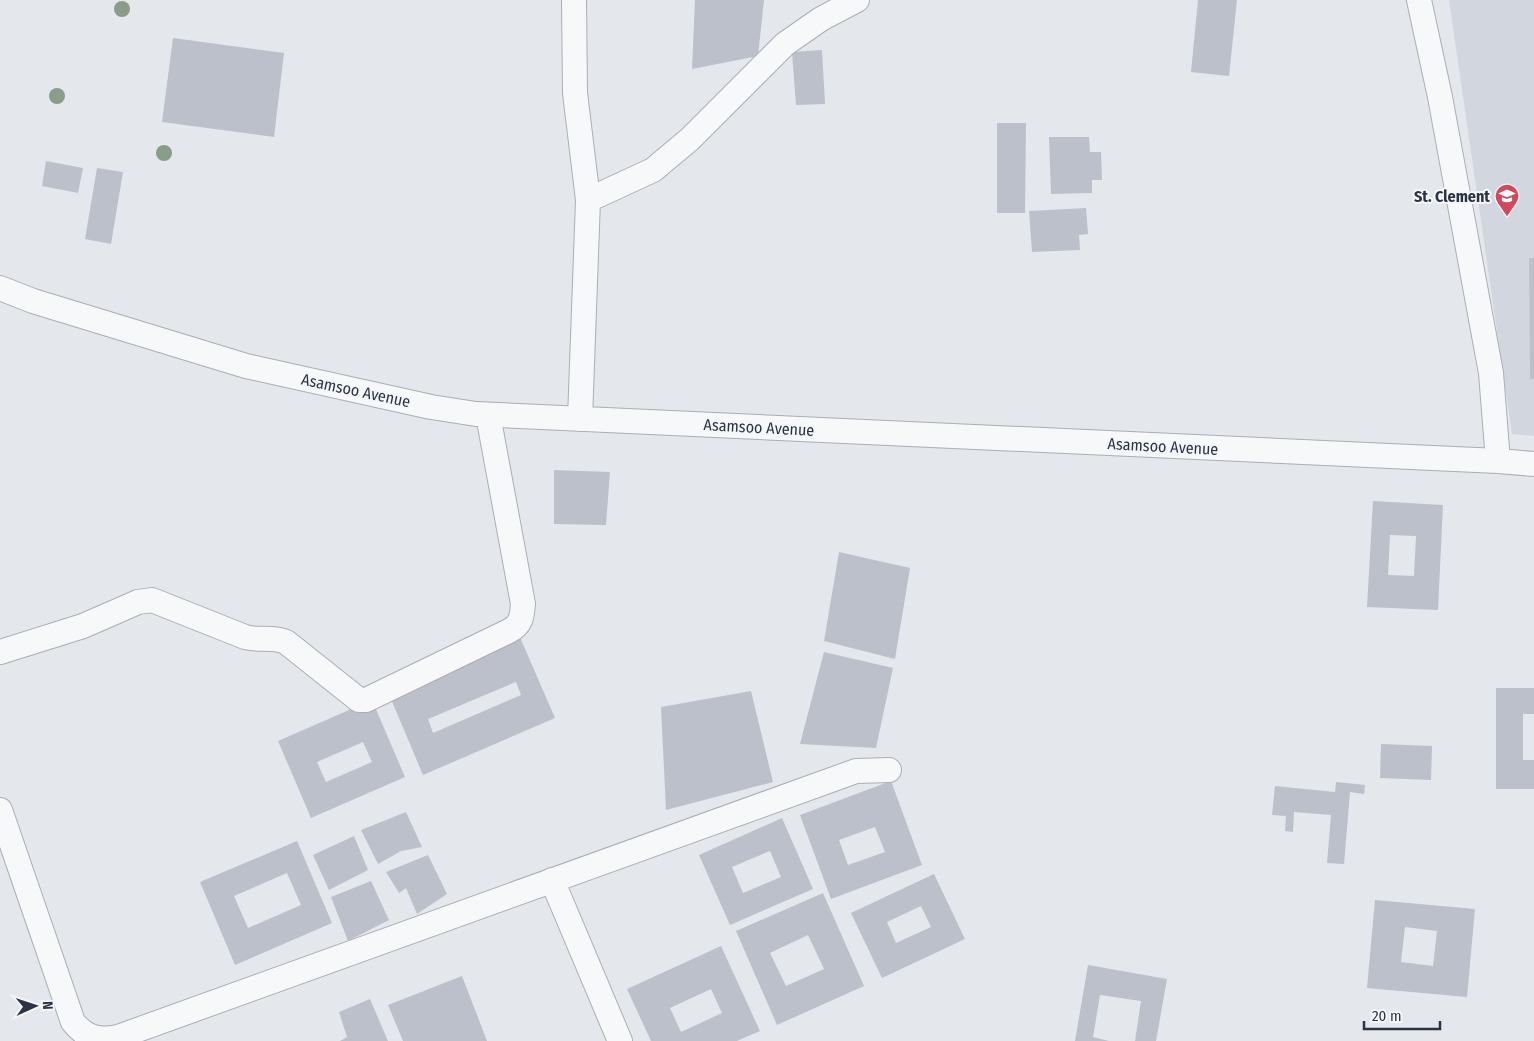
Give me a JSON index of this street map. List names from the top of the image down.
{
  "streets": {
    "street": ["Asamsoo Avenue"]
  },
  "places": {
    "school or university": ["St. Clement"]
  },
  "scale_bar": "20 m",
  "north": "right"
}
